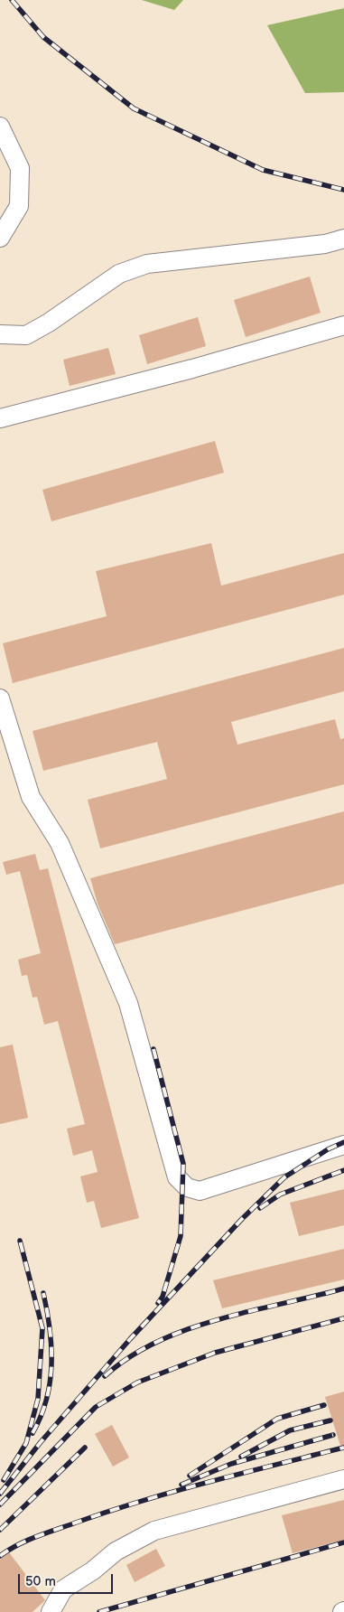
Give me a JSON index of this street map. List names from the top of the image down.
{
  "scale_bar": "50 m"
}
